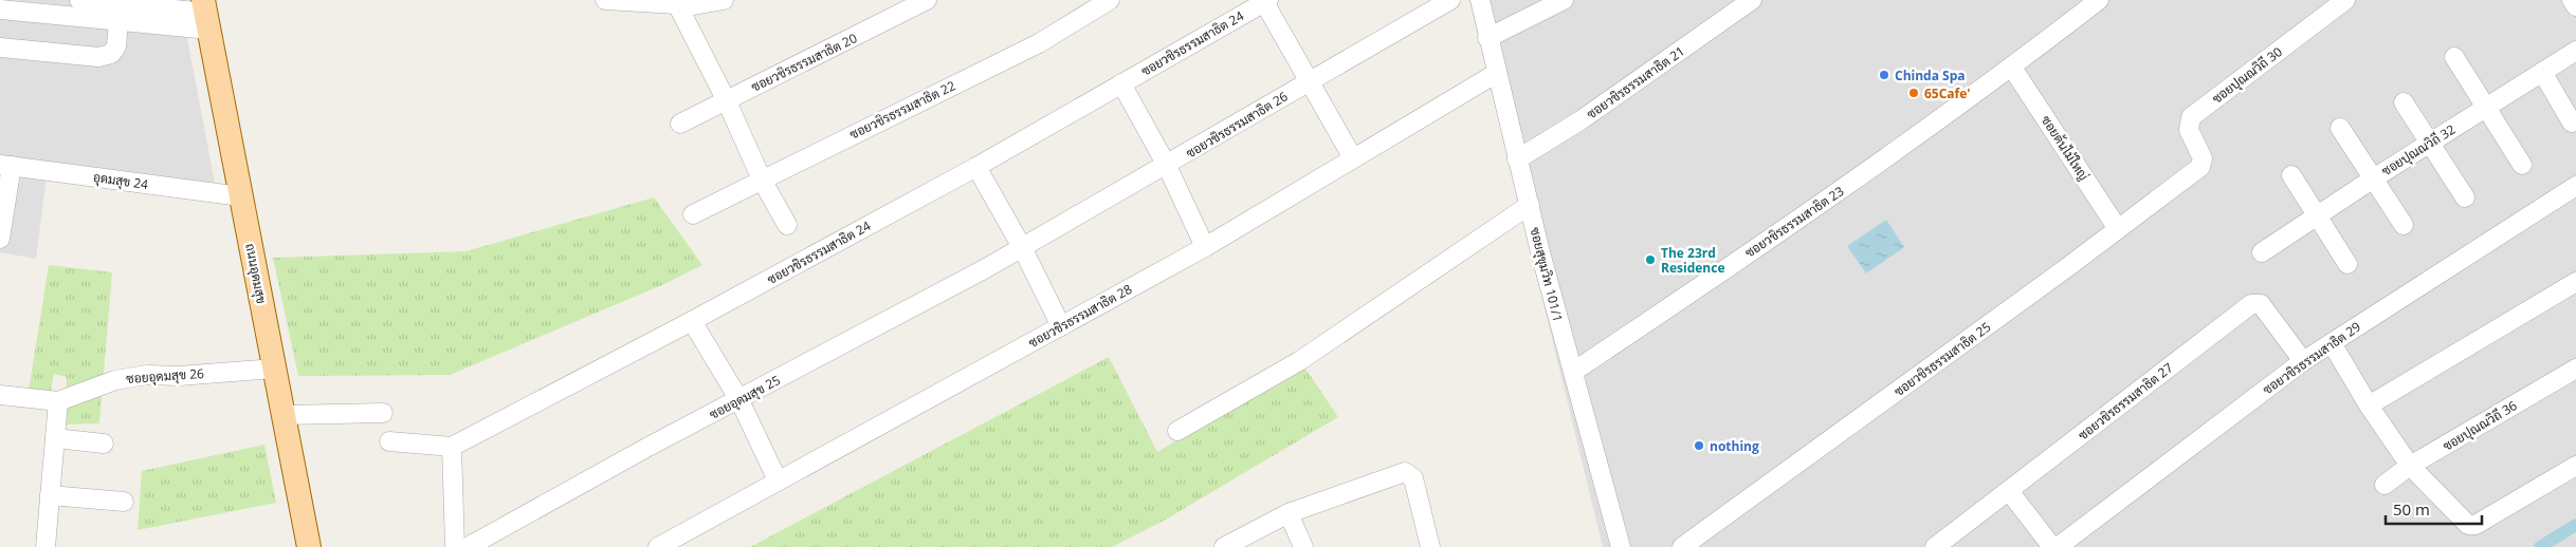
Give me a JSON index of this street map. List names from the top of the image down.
{
  "streets": {
    "main road": ["ถนนอุดมสุข"],
    "street": [
      "ซอยวชิรธรรมสาธิต 24",
      "ซอยวชิรธรรมสาธิต 20",
      "ซอยปุณณวิถี 30",
      "ซอยวชิรธรรมสาธิต 21",
      "ซอยวชิรธรรมสาธิต 22",
      "ซอยวชิรธรรมสาธิต 26",
      "ซอยต้นไม้ใหญ่",
      "ซอยปุณณวิถี 32",
      "อุดมสุข 24",
      "ซอยวชิรธรรมสาธิต 23",
      "ซอยสุขุมวิท 101/1",
      "ซอยวชิรธรรมสาธิต 28",
      "ซอยวชิรธรรมสาธิต 29",
      "ซอยวชิรธรรมสาธิต 25",
      "ซอยอุดมสุข 26",
      "ซอยอุดมสุข 25",
      "ซอยวชิรธรรมสาธิต 27",
      "ซอยปุณณวิถี 36"
    ]
  },
  "crossings": [
    ["ซอยปุณณวิถี 30", "ซอยวชิรธรรมสาธิต 25"],
    ["ซอยวชิรธรรมสาธิต 21", "ซอยสุขุมวิท 101/1"],
    ["ซอยวชิรธรรมสาธิต 26", "ซอยอุดมสุข 25"],
    ["ซอยต้นไม้ใหญ่", "ซอยวชิรธรรมสาธิต 23"],
    ["ซอยต้นไม้ใหญ่", "ซอยวชิรธรรมสาธิต 25"],
    ["อุดมสุข 24", "ถนนอุดมสุข"],
    ["ซอยวชิรธรรมสาธิต 23", "ซอยสุขุมวิท 101/1"],
    ["ถนนอุดมสุข", "ซอยอุดมสุข 26"],
    ["ซอยสุขุมวิท 101/1", "ซอยวชิรธรรมสาธิต 28"],
    ["ซอยวชิรธรรมสาธิต 29", "ซอยวชิรธรรมสาธิต 27"]
  ],
  "places": [
    "Chinda Spa",
    "65Cafe'",
    "The 23rd Residence",
    "nothing"
  ],
  "scale_bar": "50 m"
}
